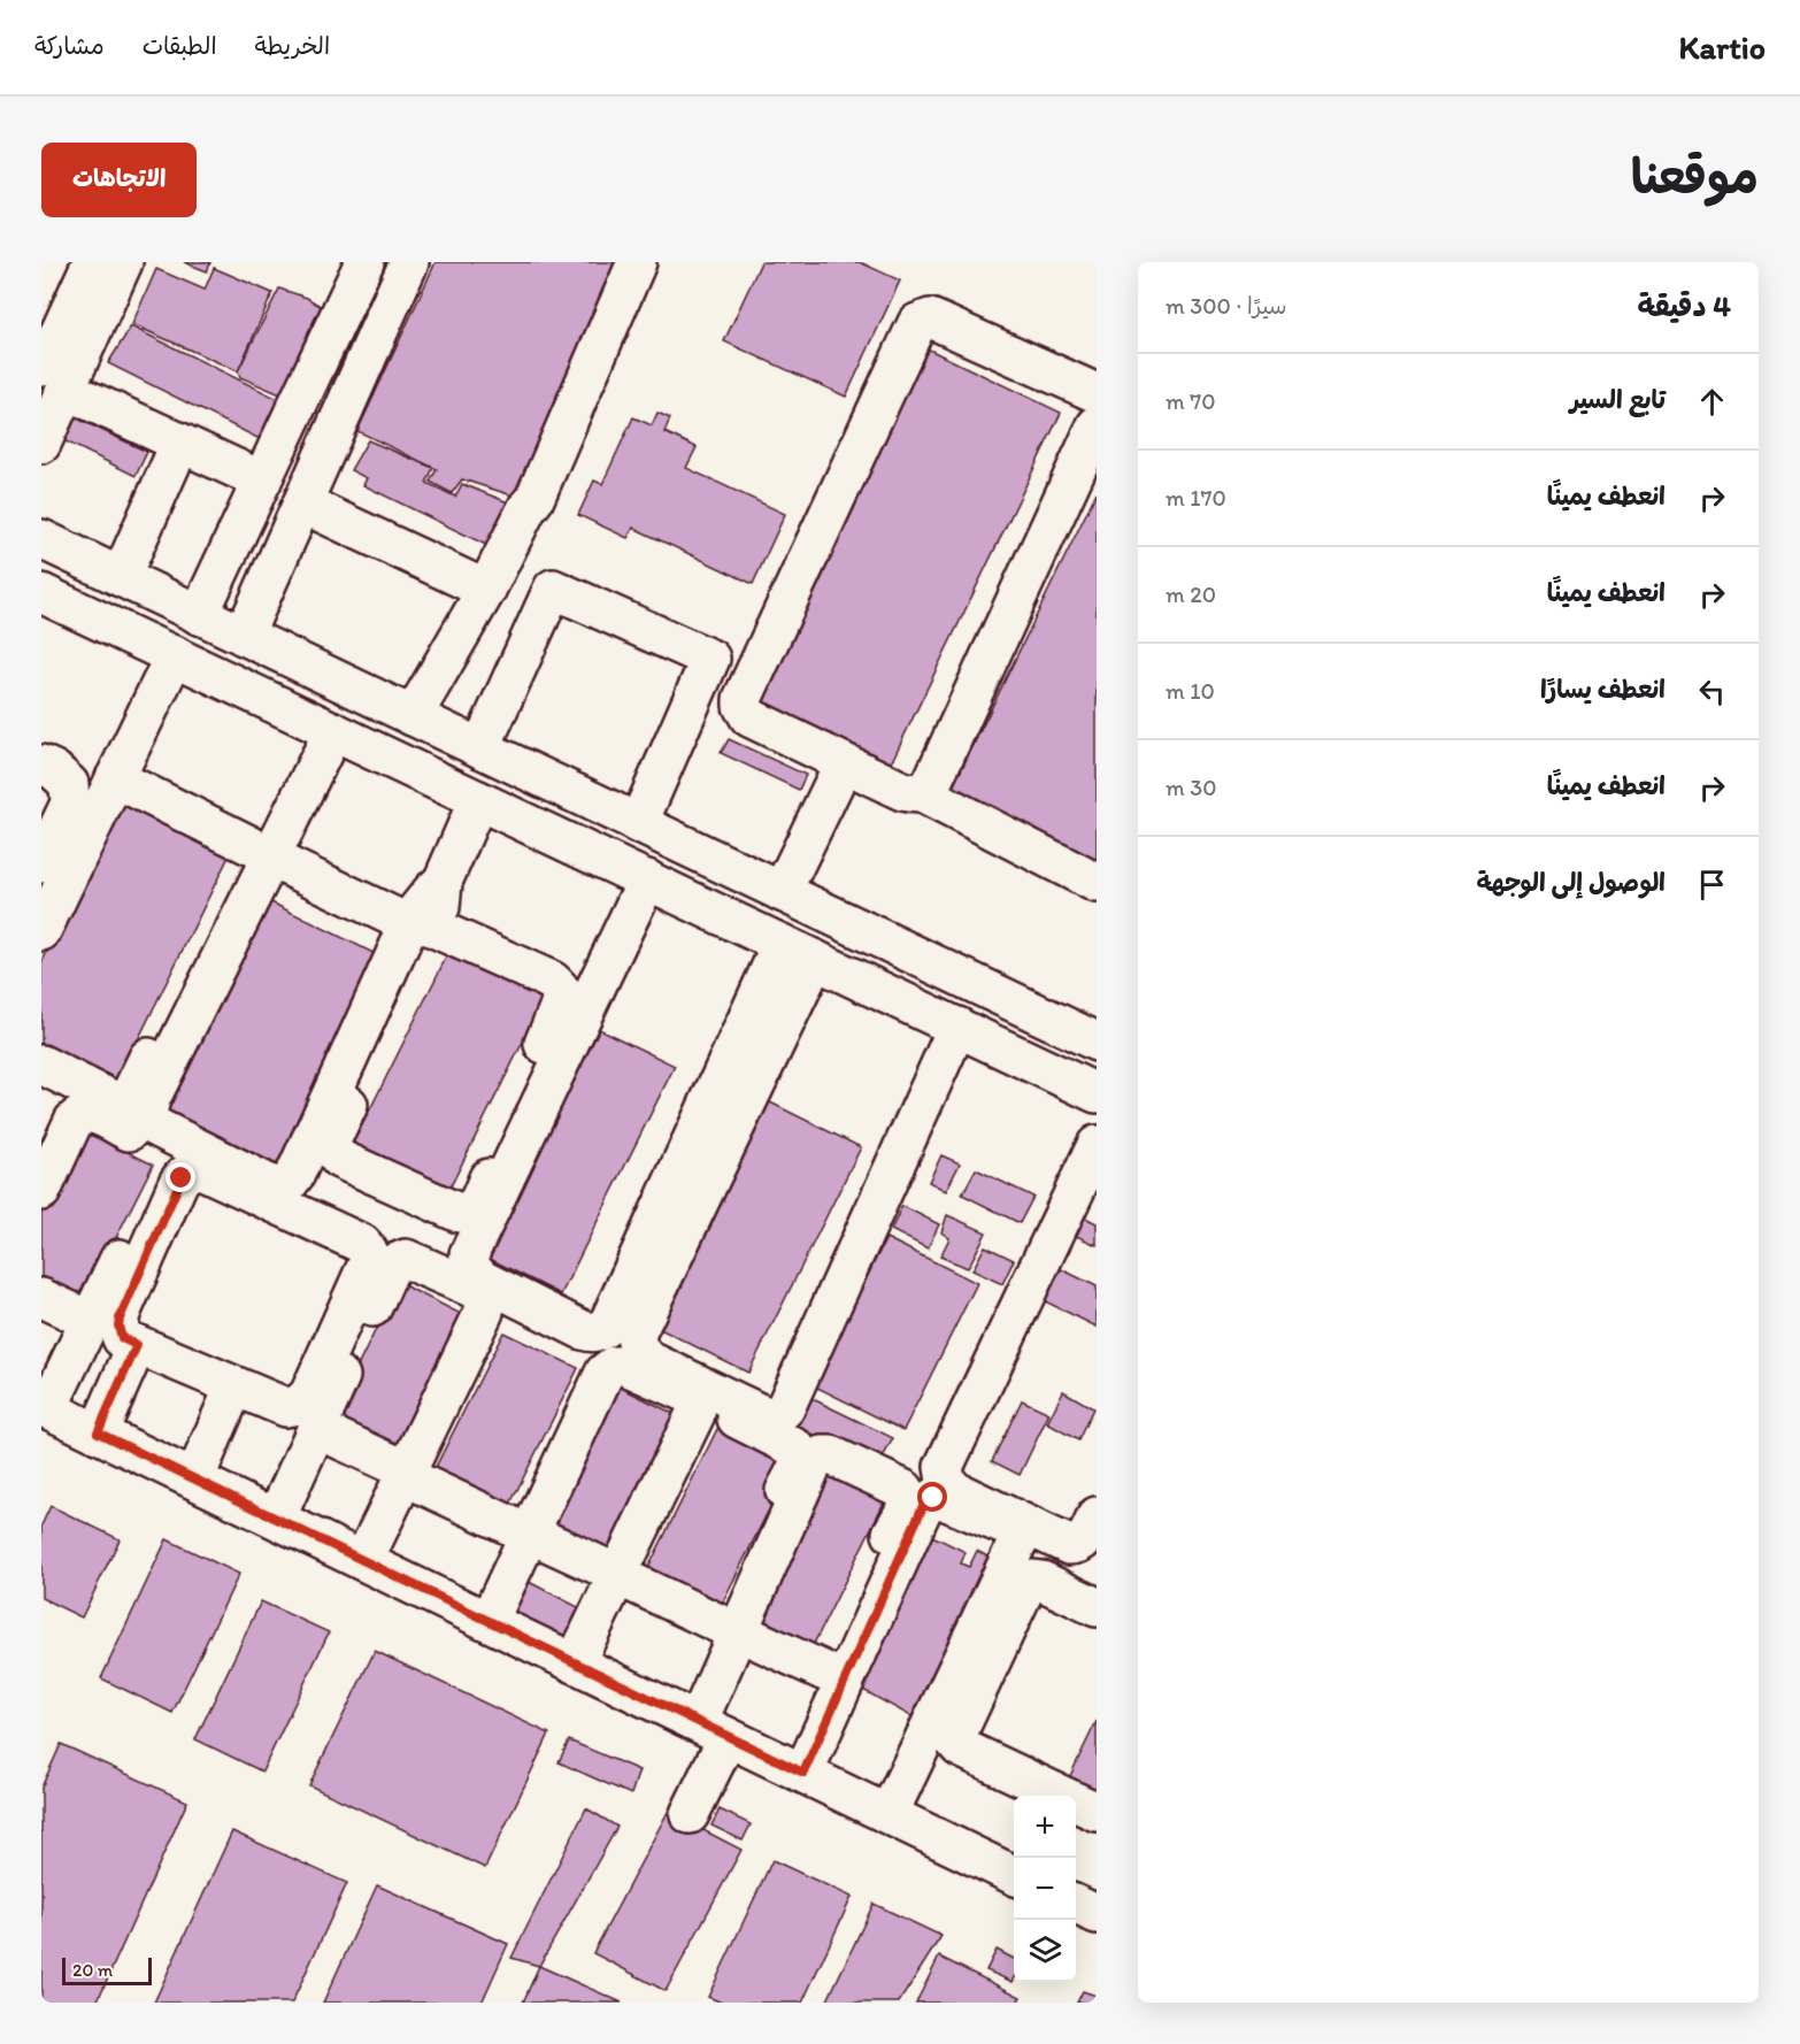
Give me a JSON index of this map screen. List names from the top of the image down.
{
  "scale_bar": "20 m",
  "page": {
    "header": "Kartio",
    "nav": ["الخريطة", "الطبقات", "مشاركة"],
    "title": "موقعنا",
    "buttons": "الاتجاهات",
    "heading": ["4 دقيقة", "سيرًا · 300 m"],
    "list": [
      ["تابع السير", "70 m"],
      ["انعطف يمينًا", "170 m"],
      ["انعطف يمينًا", "20 m"],
      ["انعطف يسارًا", "10 m"],
      ["انعطف يمينًا", "30 m"],
      "الوصول إلى الوجهة"
    ],
    "map_buttons": ["+", "−"],
    "scale": "20 m"
  }
}
